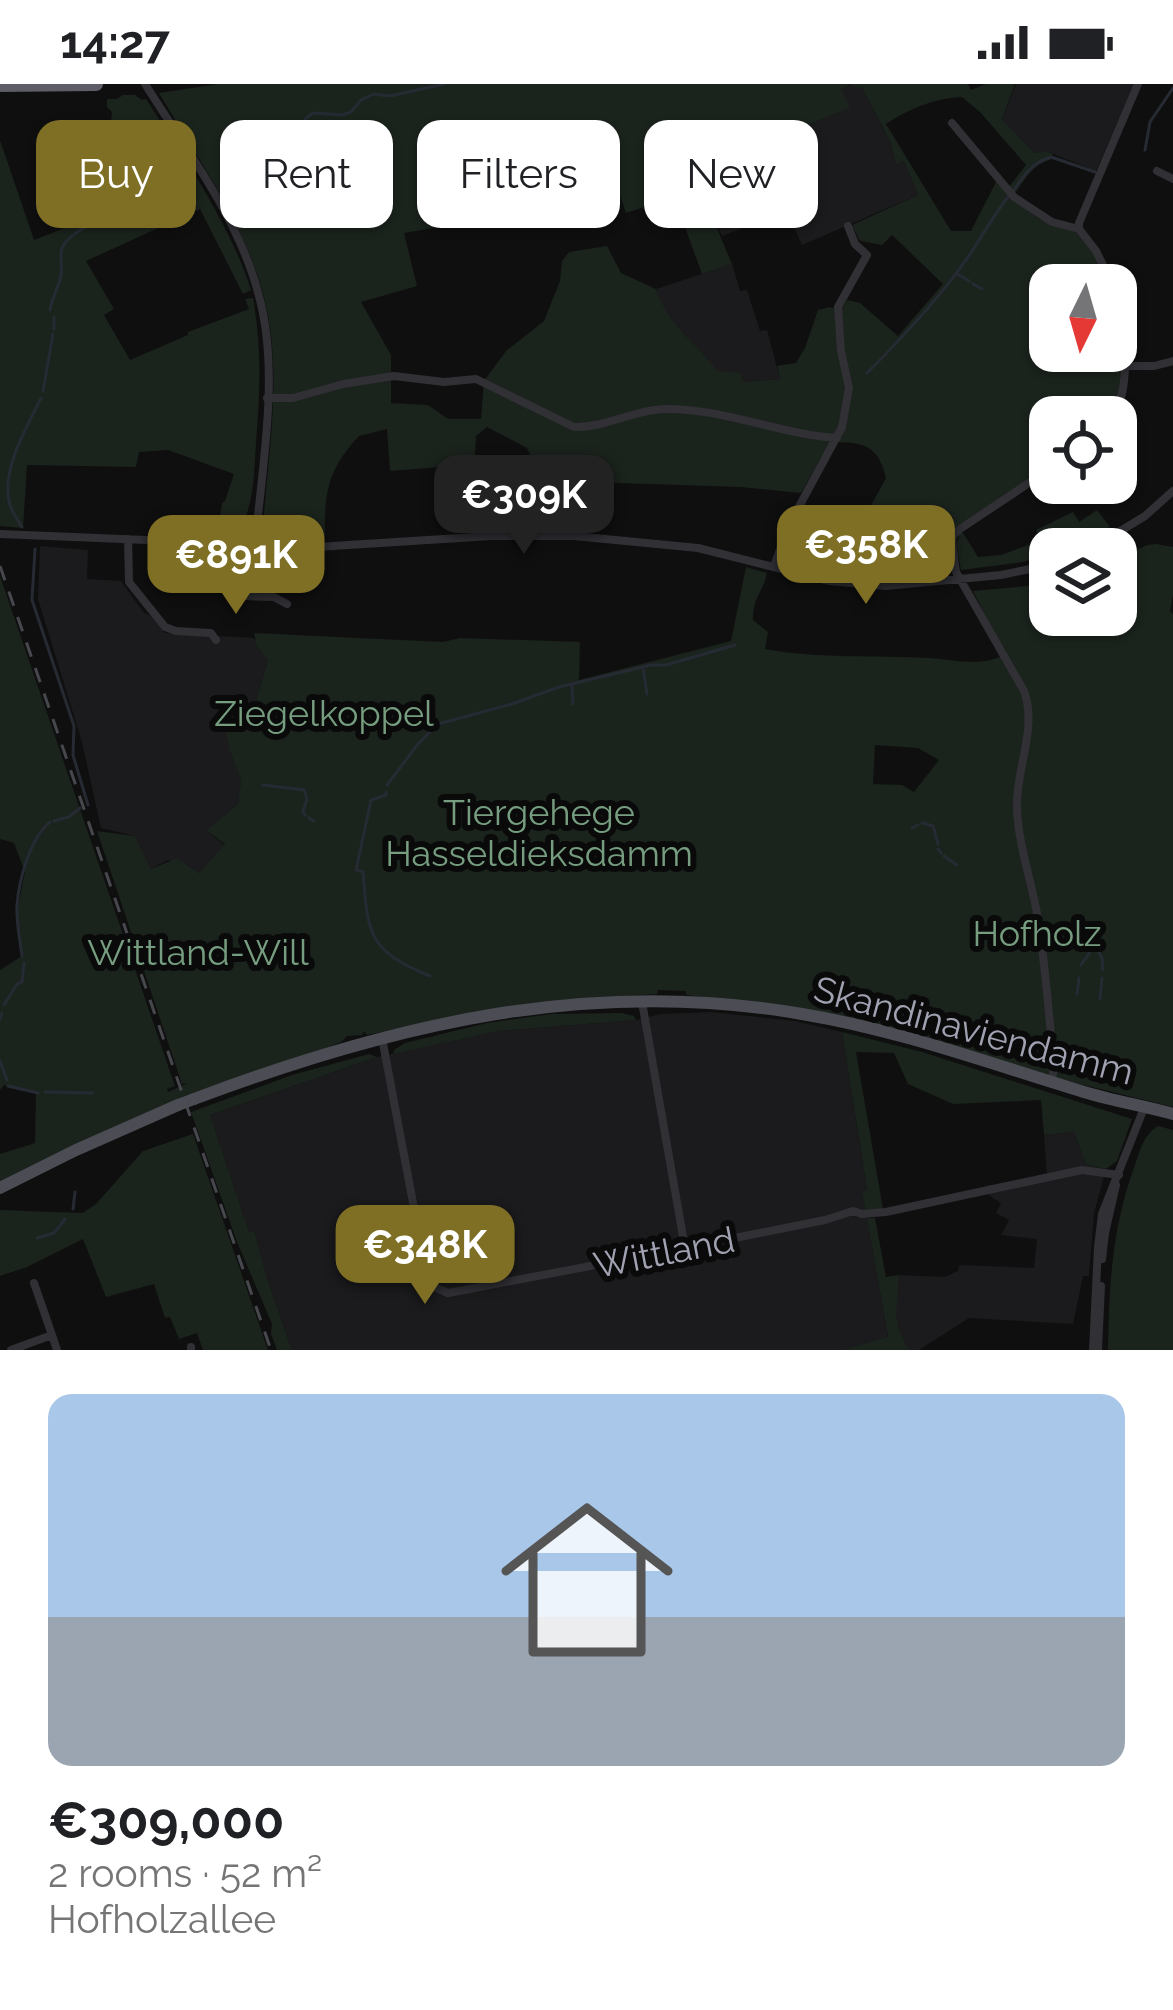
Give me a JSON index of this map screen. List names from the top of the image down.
{
  "streets": {
    "main road": ["Skandinaviendamm"],
    "street": ["Wittland"]
  },
  "crossings": [
    ["Skandinaviendamm", "Wittland"]
  ],
  "parks": [
    "Ziegelkoppel",
    "Tiergehege Hasseldieksdamm",
    "Hofholz",
    "Wittland-Will"
  ],
  "north": "bottom",
  "page": {
    "status": "14:27",
    "chip": [
      "Buy",
      "Rent",
      "Filters",
      "New"
    ],
    "price": [
      "€309K",
      "€358K",
      "€891K",
      "€348K"
    ],
    "list": [
      {
        "name": "€309,000",
        "note": "2 rooms · 52 m² · Hofholzallee"
      }
    ]
  }
}
